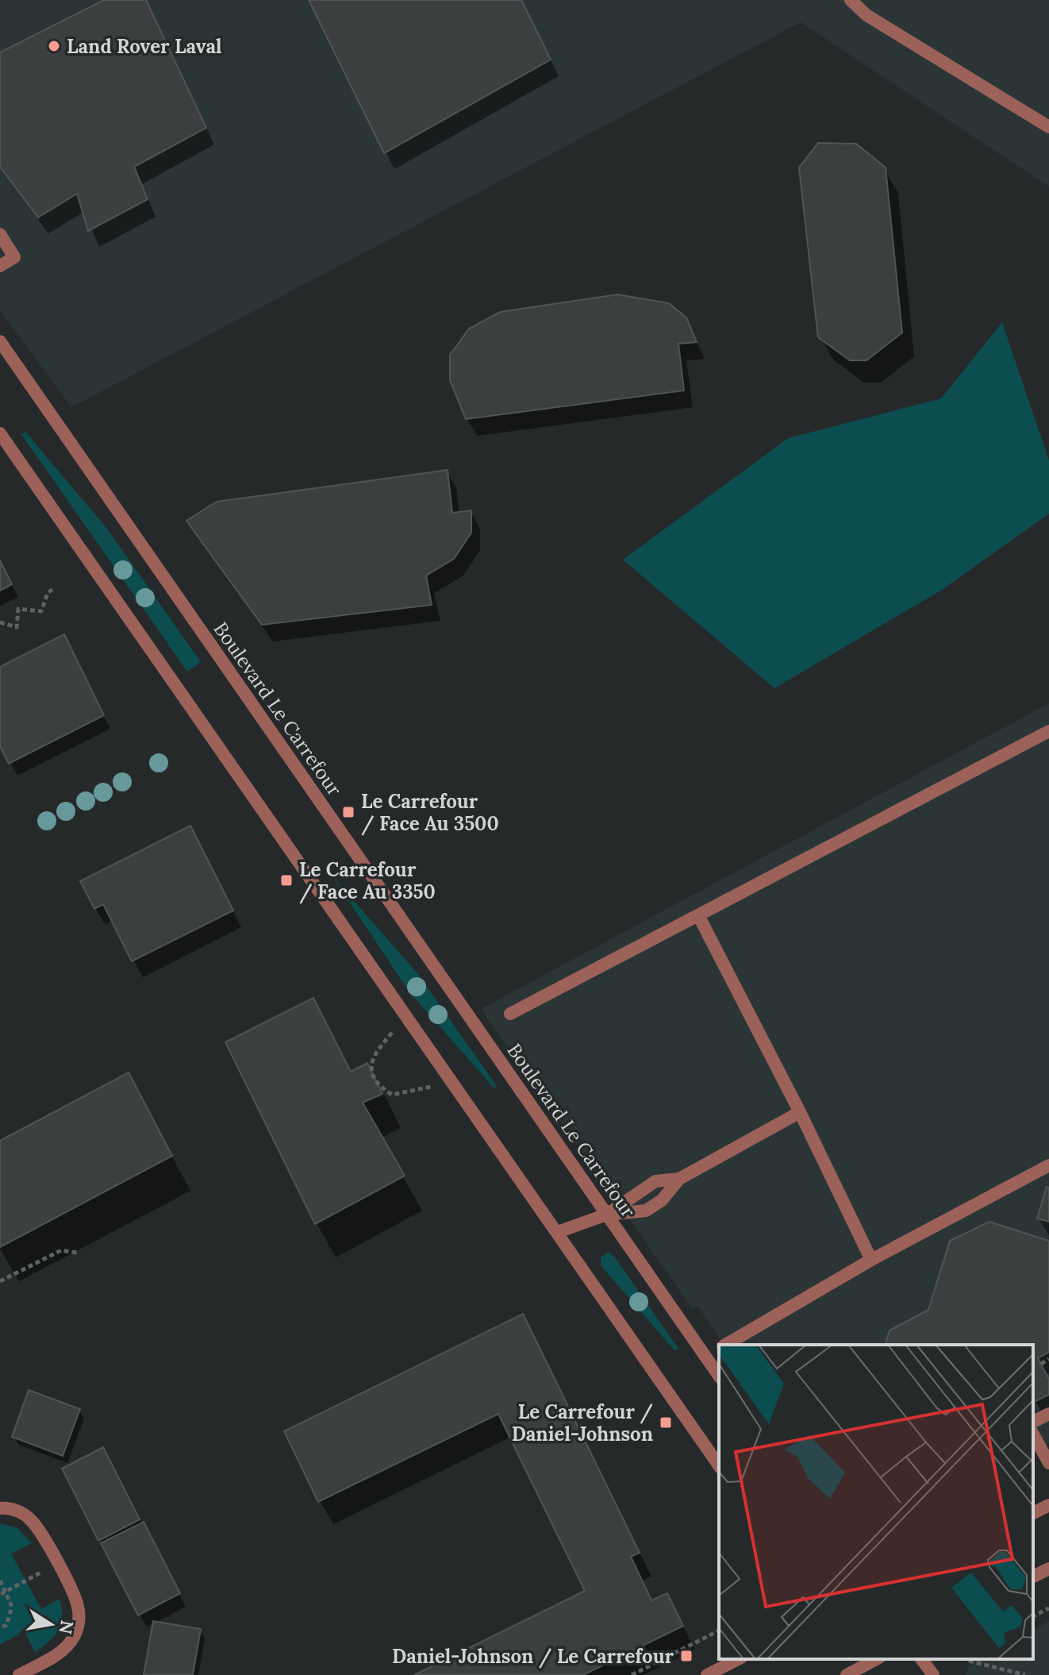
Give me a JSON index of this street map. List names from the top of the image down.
{
  "streets": {
    "street": ["Boulevard Le Carrefour"]
  },
  "places": {
    "other": ["Land Rover Laval"],
    "transit": [
      "Le Carrefour / Face Au 3500",
      "Le Carrefour / Face Au 3350",
      "Le Carrefour / Daniel-Johnson",
      "Daniel-Johnson / Le Carrefour"
    ]
  },
  "north": "right"
}
